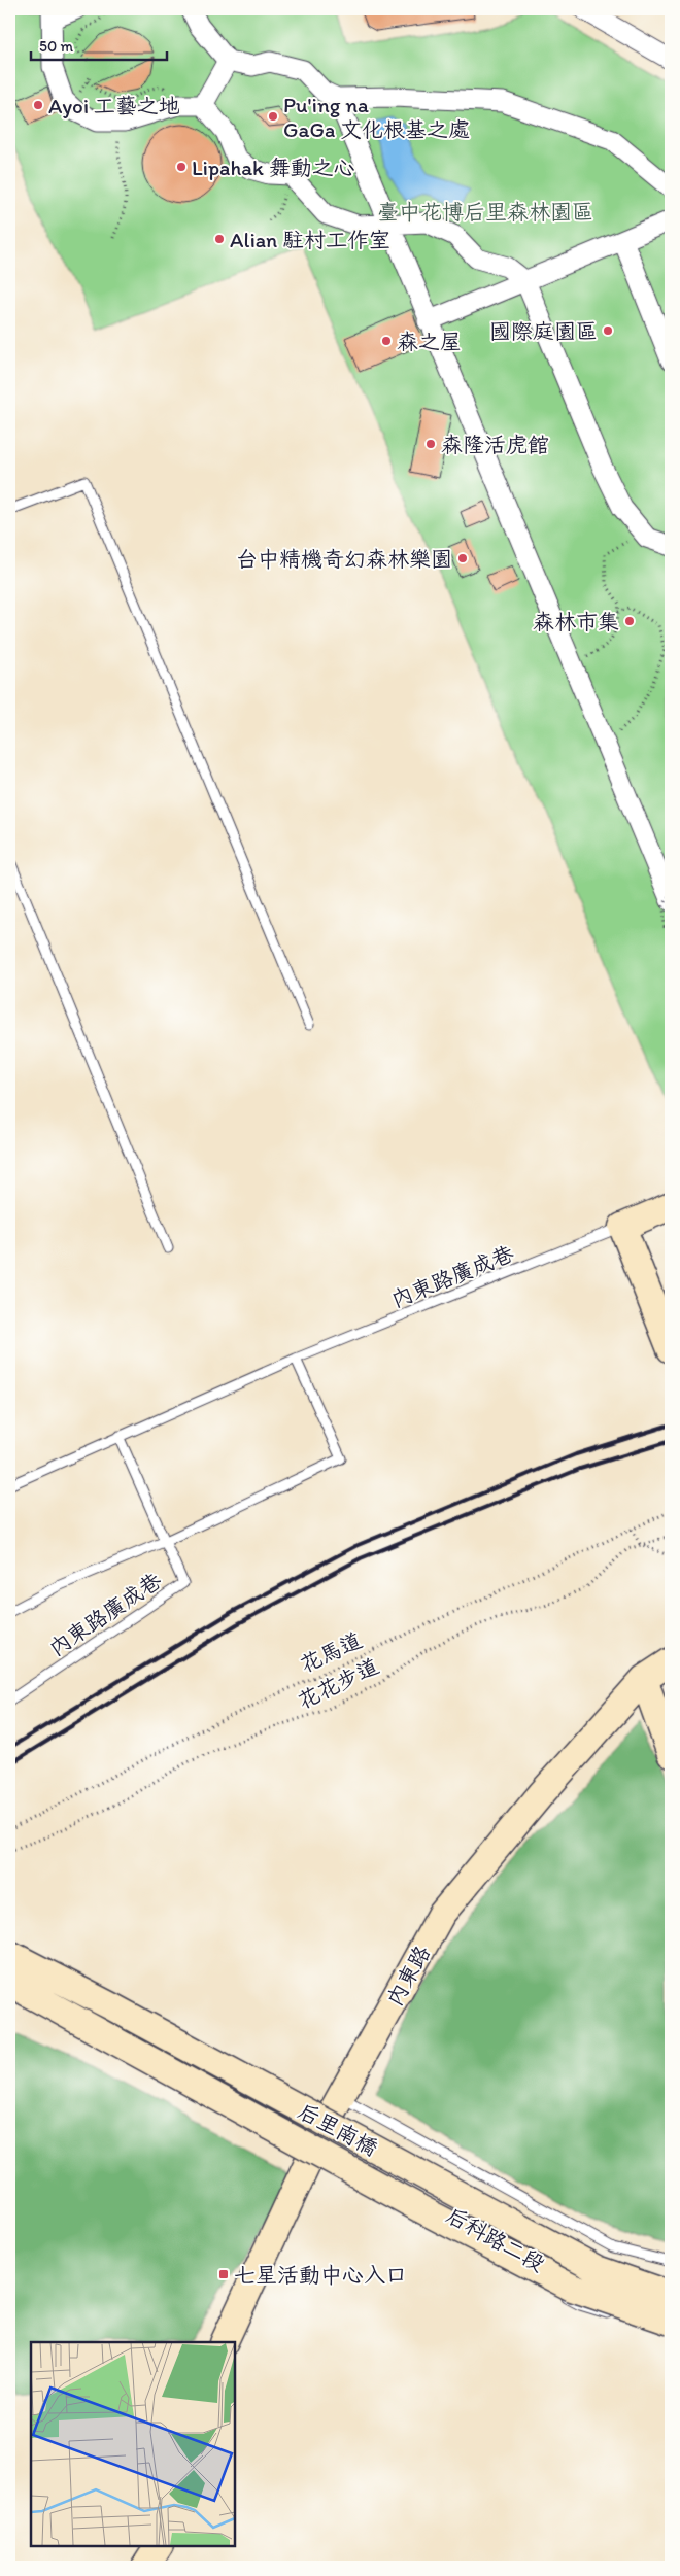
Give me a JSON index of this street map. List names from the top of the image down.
{
  "streets": {
    "street": ["內東路", "后里南橋"],
    "lane": ["內東路廣成巷", "后科路二段"],
    "path": ["花馬道", "花花步道"]
  },
  "crossings": [
    ["內東路", "后科路二段"]
  ],
  "parks": ["臺中花博后里森林園區"],
  "places": {
    "other": [
      "Ayoi 工藝之地",
      "Pu'ing na GaGa 文化根基之處",
      "Lipahak 舞動之心",
      "Alian 駐村工作室",
      "國際庭園區",
      "森之屋",
      "森隆活虎館",
      "台中精機奇幻森林樂園",
      "森林市集"
    ],
    "transit": ["七星活動中心入口"]
  },
  "scale_bar": "50 m"
}
